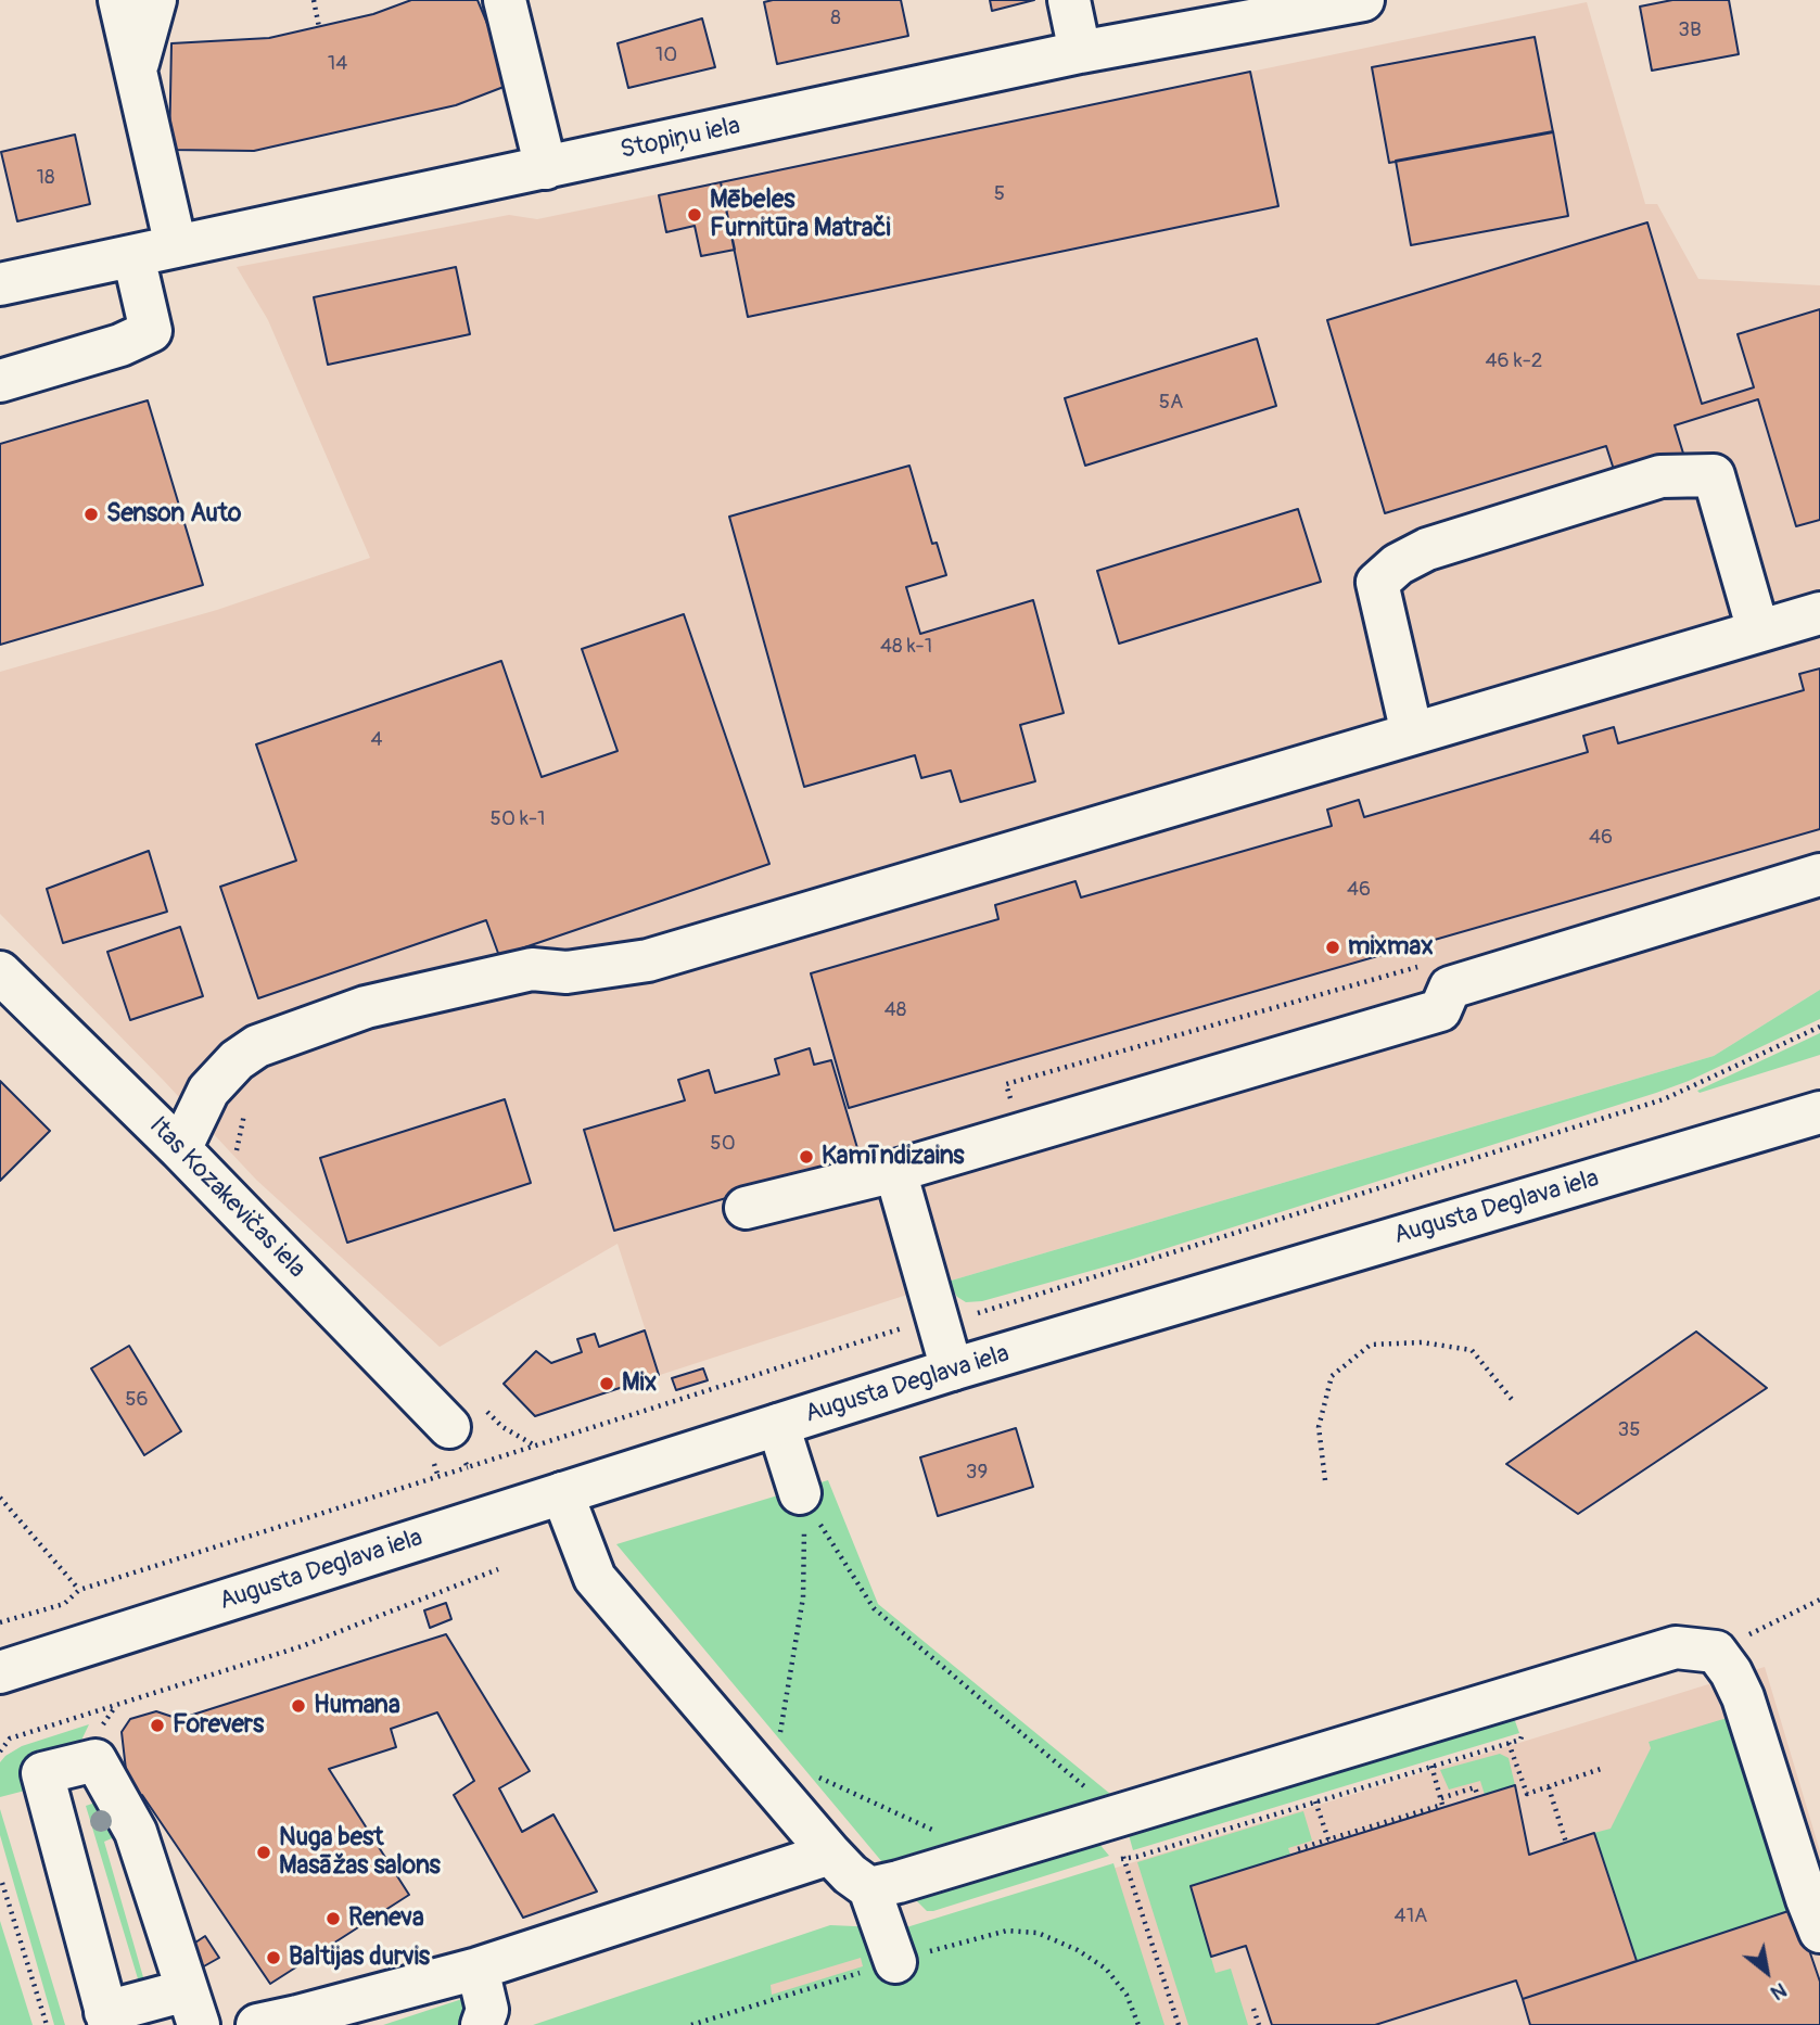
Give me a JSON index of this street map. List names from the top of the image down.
{
  "streets": {
    "street": ["Stopiņu iela", "Itas Kozakevičas iela", "Augusta Deglava iela"]
  },
  "places": [
    "Mēbeles Furnitūra Matrači",
    "Senson Auto",
    "mixmax",
    "Kamīndizains",
    "Mix",
    "Humana",
    "Forevers",
    "Nuga best Masāžas salons",
    "Reneva",
    "Baltijas durvis"
  ],
  "house_numbers": [
    "8",
    "3B",
    "10",
    "14",
    "18",
    "5",
    "46 k-2",
    "5A",
    "48 k-1",
    "4",
    "50 k-1",
    "46",
    "46",
    "48",
    "50",
    "56",
    "35",
    "39",
    "41A"
  ],
  "north": "bottom right"
}
